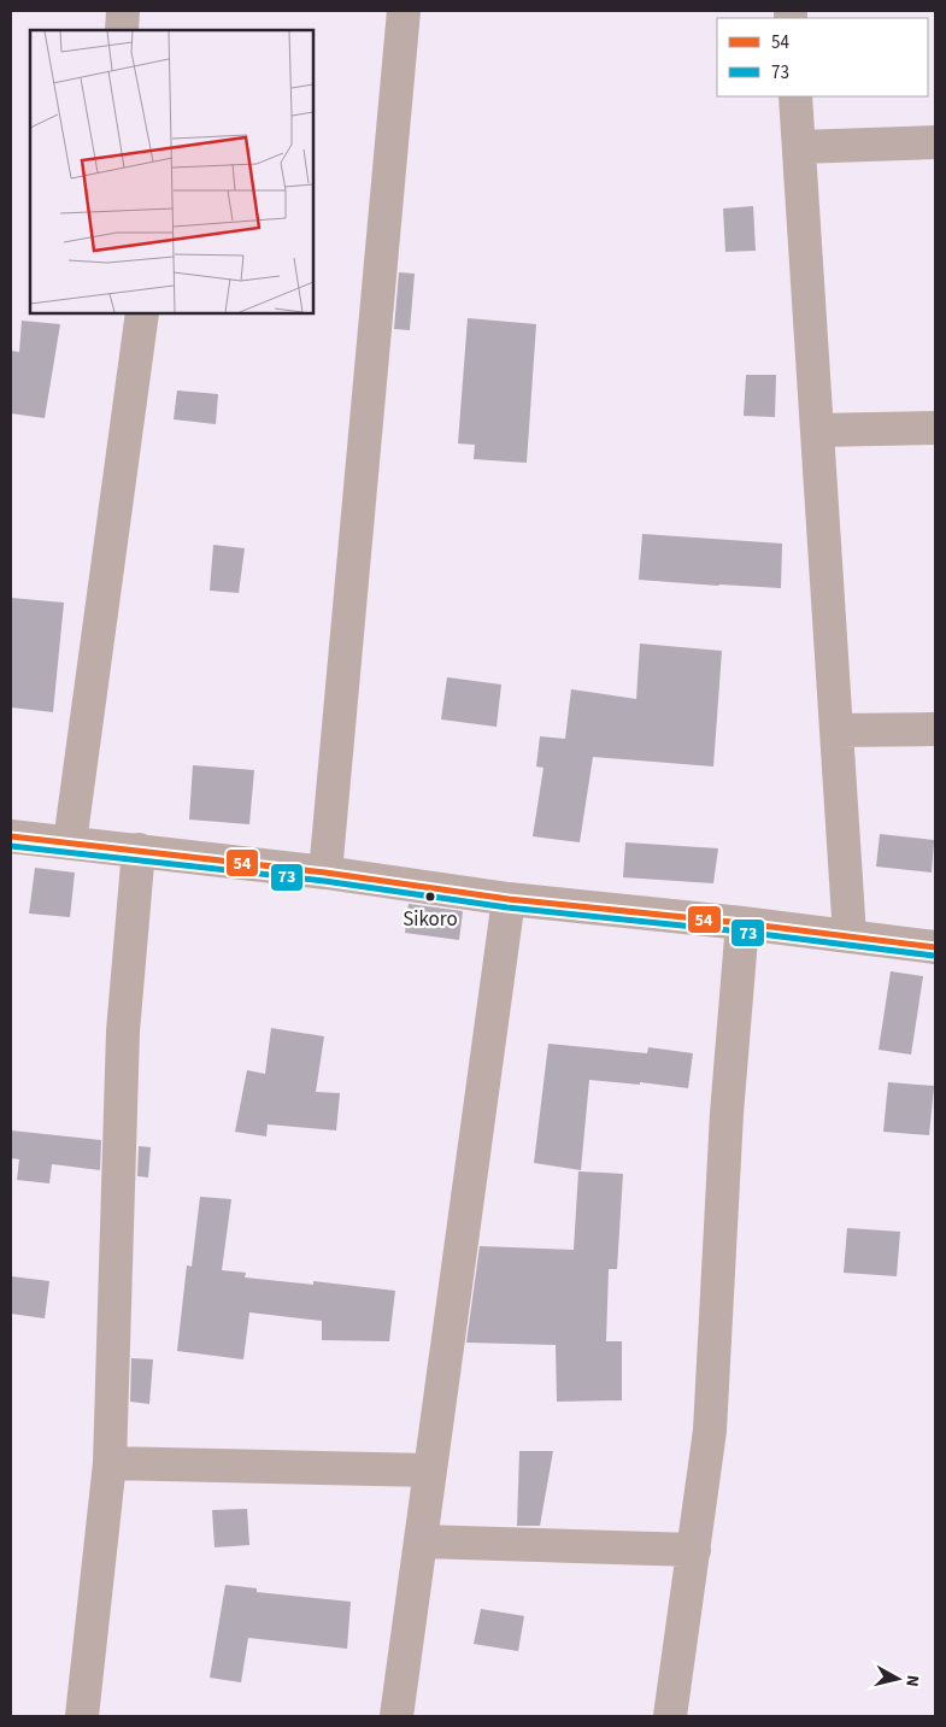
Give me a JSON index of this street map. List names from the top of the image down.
{
  "places": ["Sikoro"],
  "lines": ["transit line 54", "transit line 73"],
  "legend": ["54", "73"],
  "north": "right"
}
